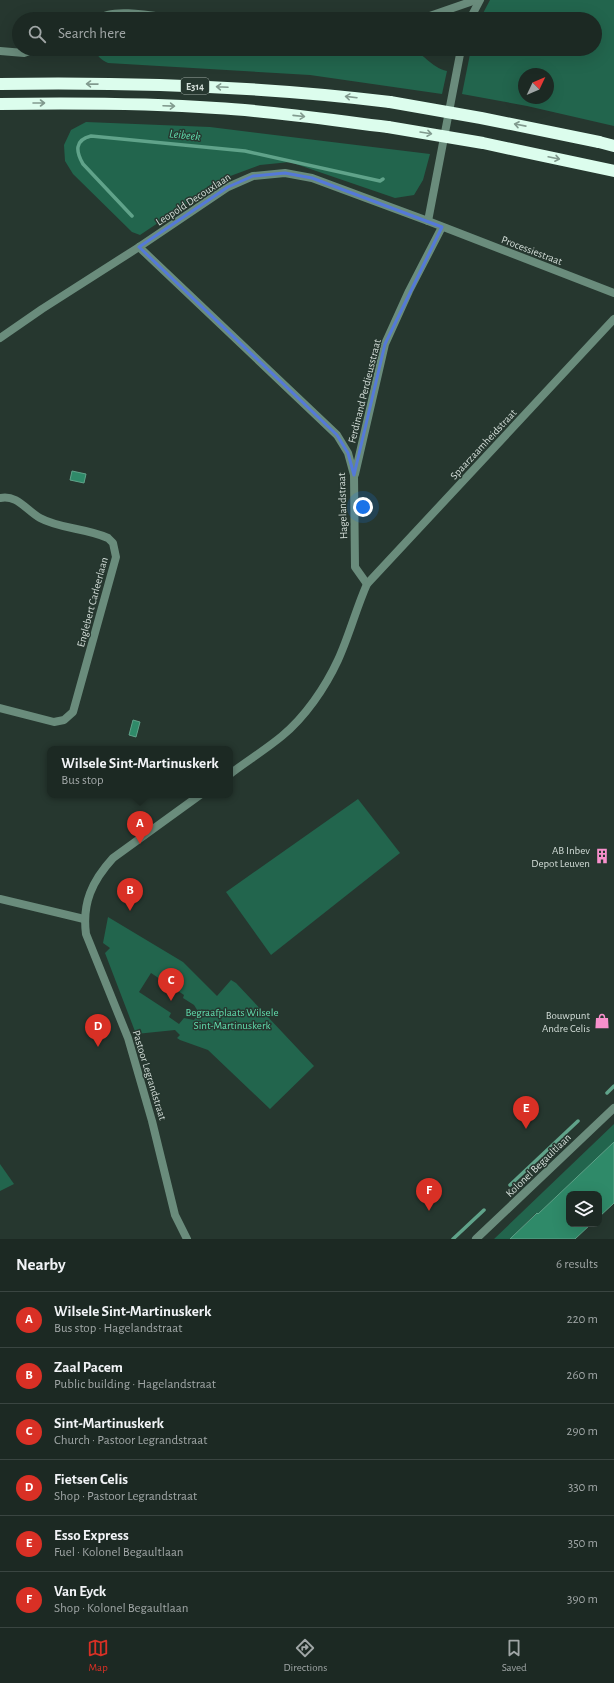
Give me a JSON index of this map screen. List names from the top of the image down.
{
  "streets": {
    "highway": ["E314"],
    "street": [
      "Leopold Decouxlaan",
      "Processiestraat",
      "Ferdinand Perdieusstraat",
      "Spaarzaamheidstraat",
      "Hagelandstraat",
      "Englebert Carleerlaan",
      "Pastoor Legrandstraat",
      "Kolonel Begaultlaan"
    ]
  },
  "crossings": [
    ["Leopold Decouxlaan", "Processiestraat"],
    ["Leopold Decouxlaan", "Ferdinand Perdieusstraat"],
    ["Leopold Decouxlaan", "Hagelandstraat"],
    ["Processiestraat", "Ferdinand Perdieusstraat"],
    ["Ferdinand Perdieusstraat", "Hagelandstraat"],
    ["Spaarzaamheidstraat", "Hagelandstraat"]
  ],
  "water": ["Leibeek"],
  "parks": ["Begraafplaats Wilsele Sint-Martinuskerk"],
  "places": {
    "building": ["AB Inbev Depot Leuven"],
    "shop": ["Bouwpunt Andre Celis"]
  },
  "north": "top right",
  "page": {
    "search": "Search here",
    "popup": ["Wilsele Sint-Martinuskerk", "Bus stop"],
    "pins": [
      "A",
      "B",
      "C",
      "D",
      "E",
      "F"
    ],
    "heading": ["Nearby", "6 results"],
    "list": [
      {
        "mark": "A",
        "name": "Wilsele Sint-Martinuskerk",
        "note": "Bus stop · Hagelandstraat",
        "value": "220 m"
      },
      {
        "mark": "B",
        "name": "Zaal Pacem",
        "note": "Public building · Hagelandstraat",
        "value": "260 m"
      },
      {
        "mark": "C",
        "name": "Sint-Martinuskerk",
        "note": "Church · Pastoor Legrandstraat",
        "value": "290 m"
      },
      {
        "mark": "D",
        "name": "Fietsen Celis",
        "note": "Shop · Pastoor Legrandstraat",
        "value": "330 m"
      },
      {
        "mark": "E",
        "name": "Esso Express",
        "note": "Fuel · Kolonel Begaultlaan",
        "value": "350 m"
      },
      {
        "mark": "F",
        "name": "Van Eyck",
        "note": "Shop · Kolonel Begaultlaan",
        "value": "390 m"
      }
    ],
    "nav": ["Map", "Directions", "Saved"]
  }
}
